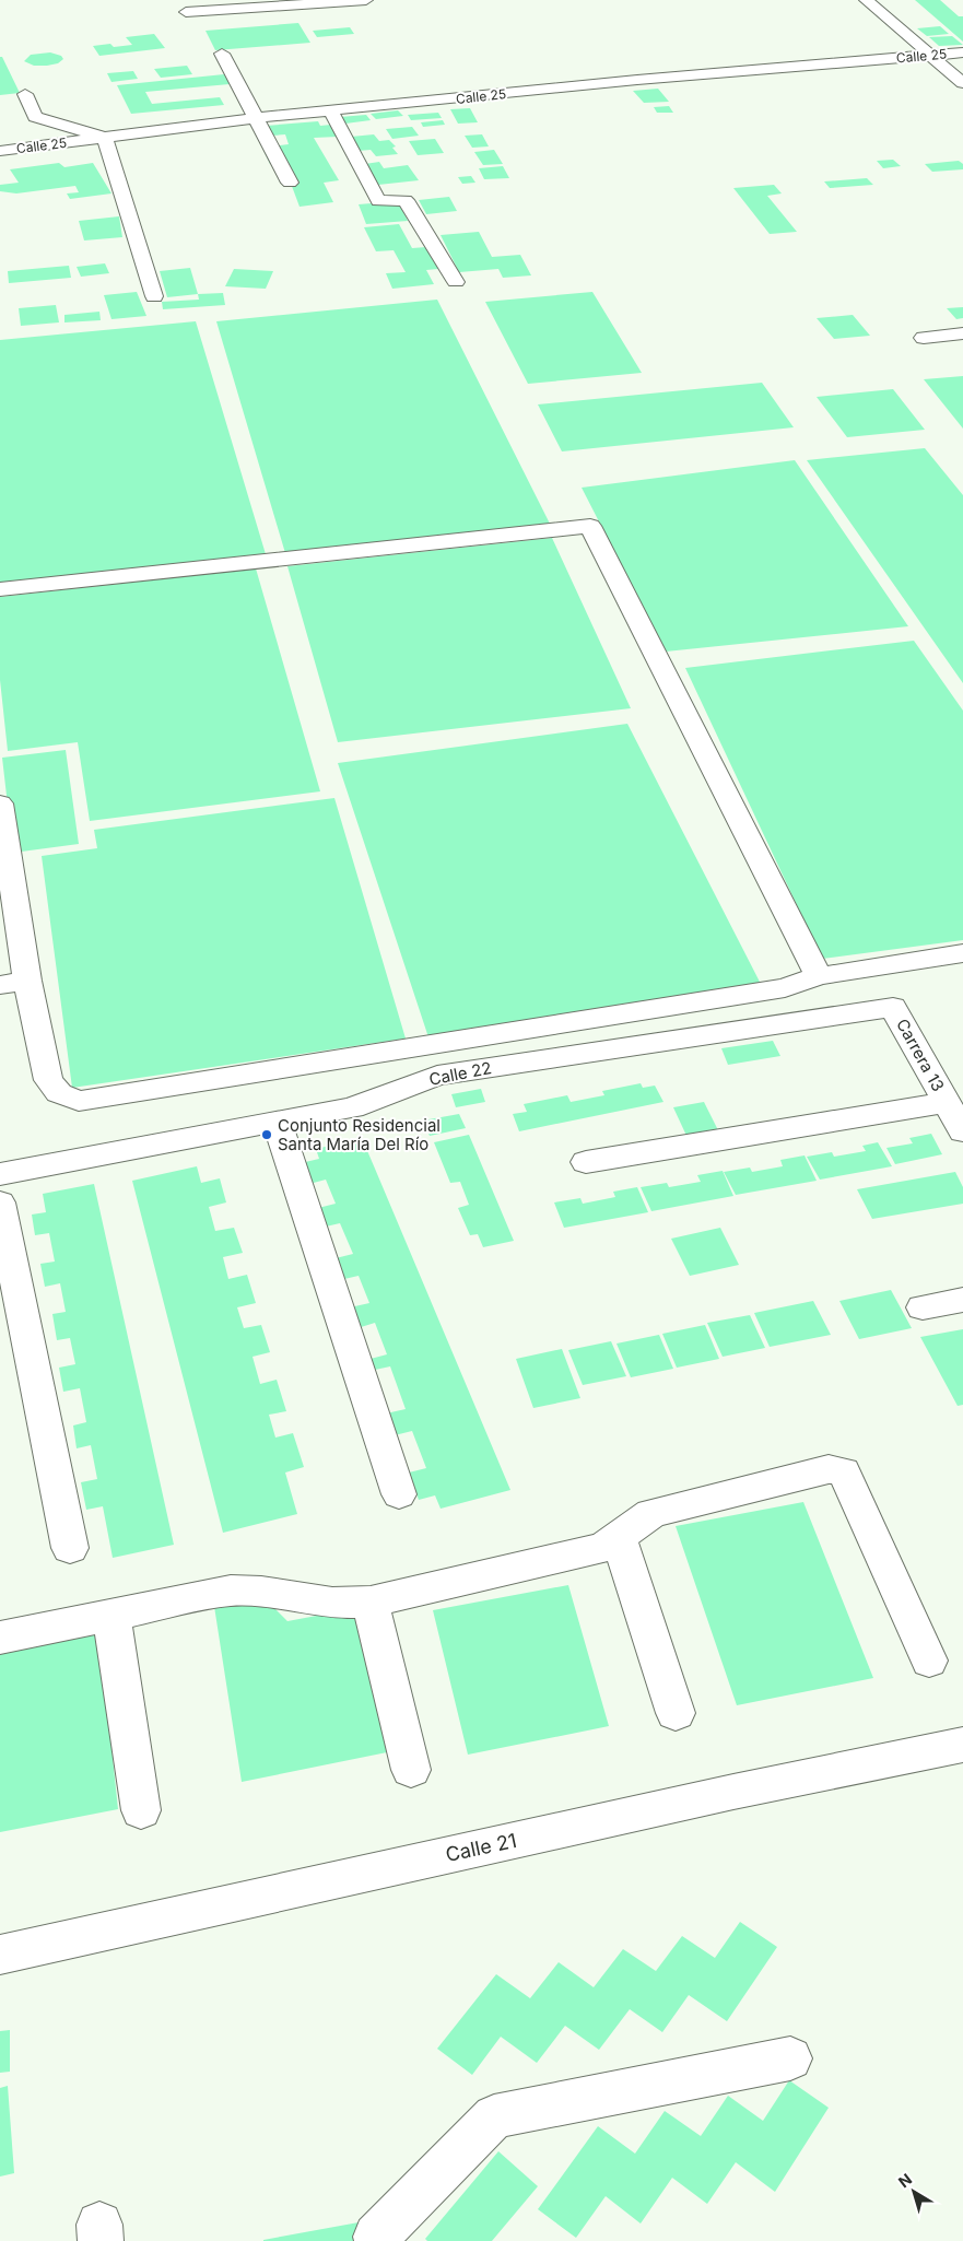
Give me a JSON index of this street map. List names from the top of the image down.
{
  "streets": {
    "street": [
      "Calle 25",
      "Carrera 13",
      "Calle 22",
      "Calle 21"
    ]
  },
  "crossings": [
    ["Carrera 13", "Calle 22"]
  ],
  "places": ["Conjunto Residencial Santa María Del Río"],
  "north": "top left"
}
